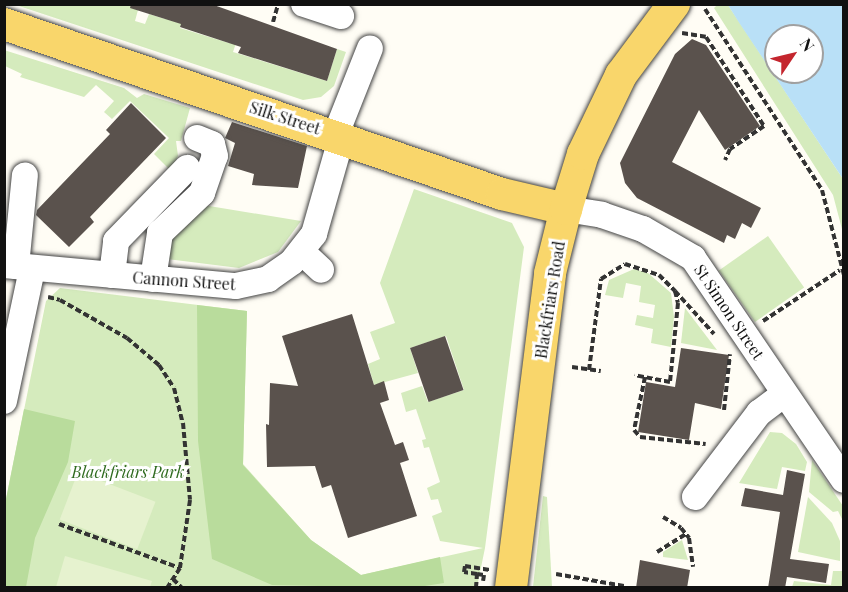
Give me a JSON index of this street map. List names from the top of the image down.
{
  "streets": {
    "main road": ["Silk Street", "Blackfriars Road"],
    "street": ["Cannon Street", "St Simon Street"]
  },
  "crossings": [
    ["Silk Street", "Cannon Street"],
    ["Silk Street", "Blackfriars Road"],
    ["Silk Street", "St Simon Street"],
    ["Blackfriars Road", "St Simon Street"]
  ],
  "parks": ["Blackfriars Park"],
  "north": "top right"
}
